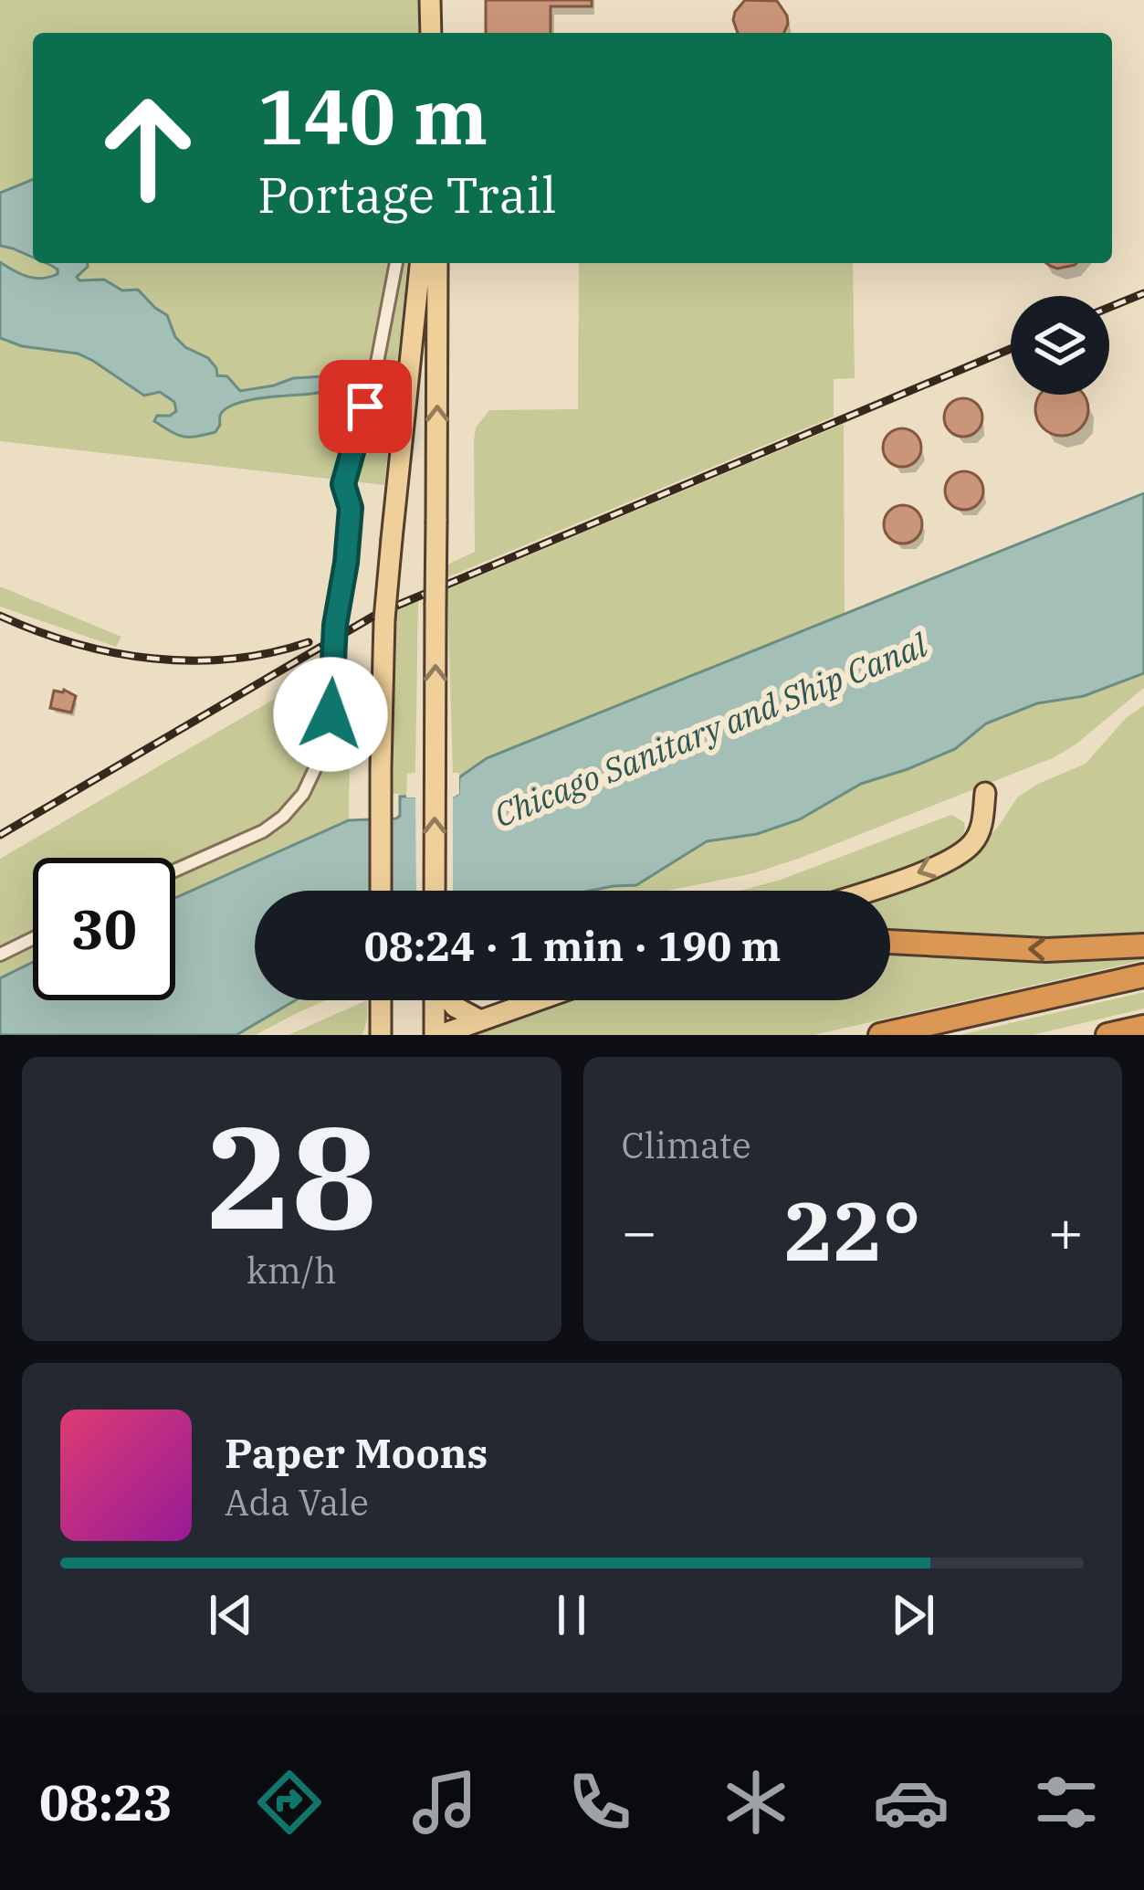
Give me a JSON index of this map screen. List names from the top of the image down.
{
  "water": ["Chicago Sanitary and Ship Canal"],
  "page": {
    "turn": ["140 m", "Portage Trail"],
    "limit": "30",
    "trip": "08:24 · 1 min · 190 m",
    "tile": [
      ["28", "km/h"],
      "Climate"
    ],
    "heat": ["−", "22°", "+"],
    "song": ["Paper Moons", "Ada Vale"],
    "tabs": "08:23"
  }
}
